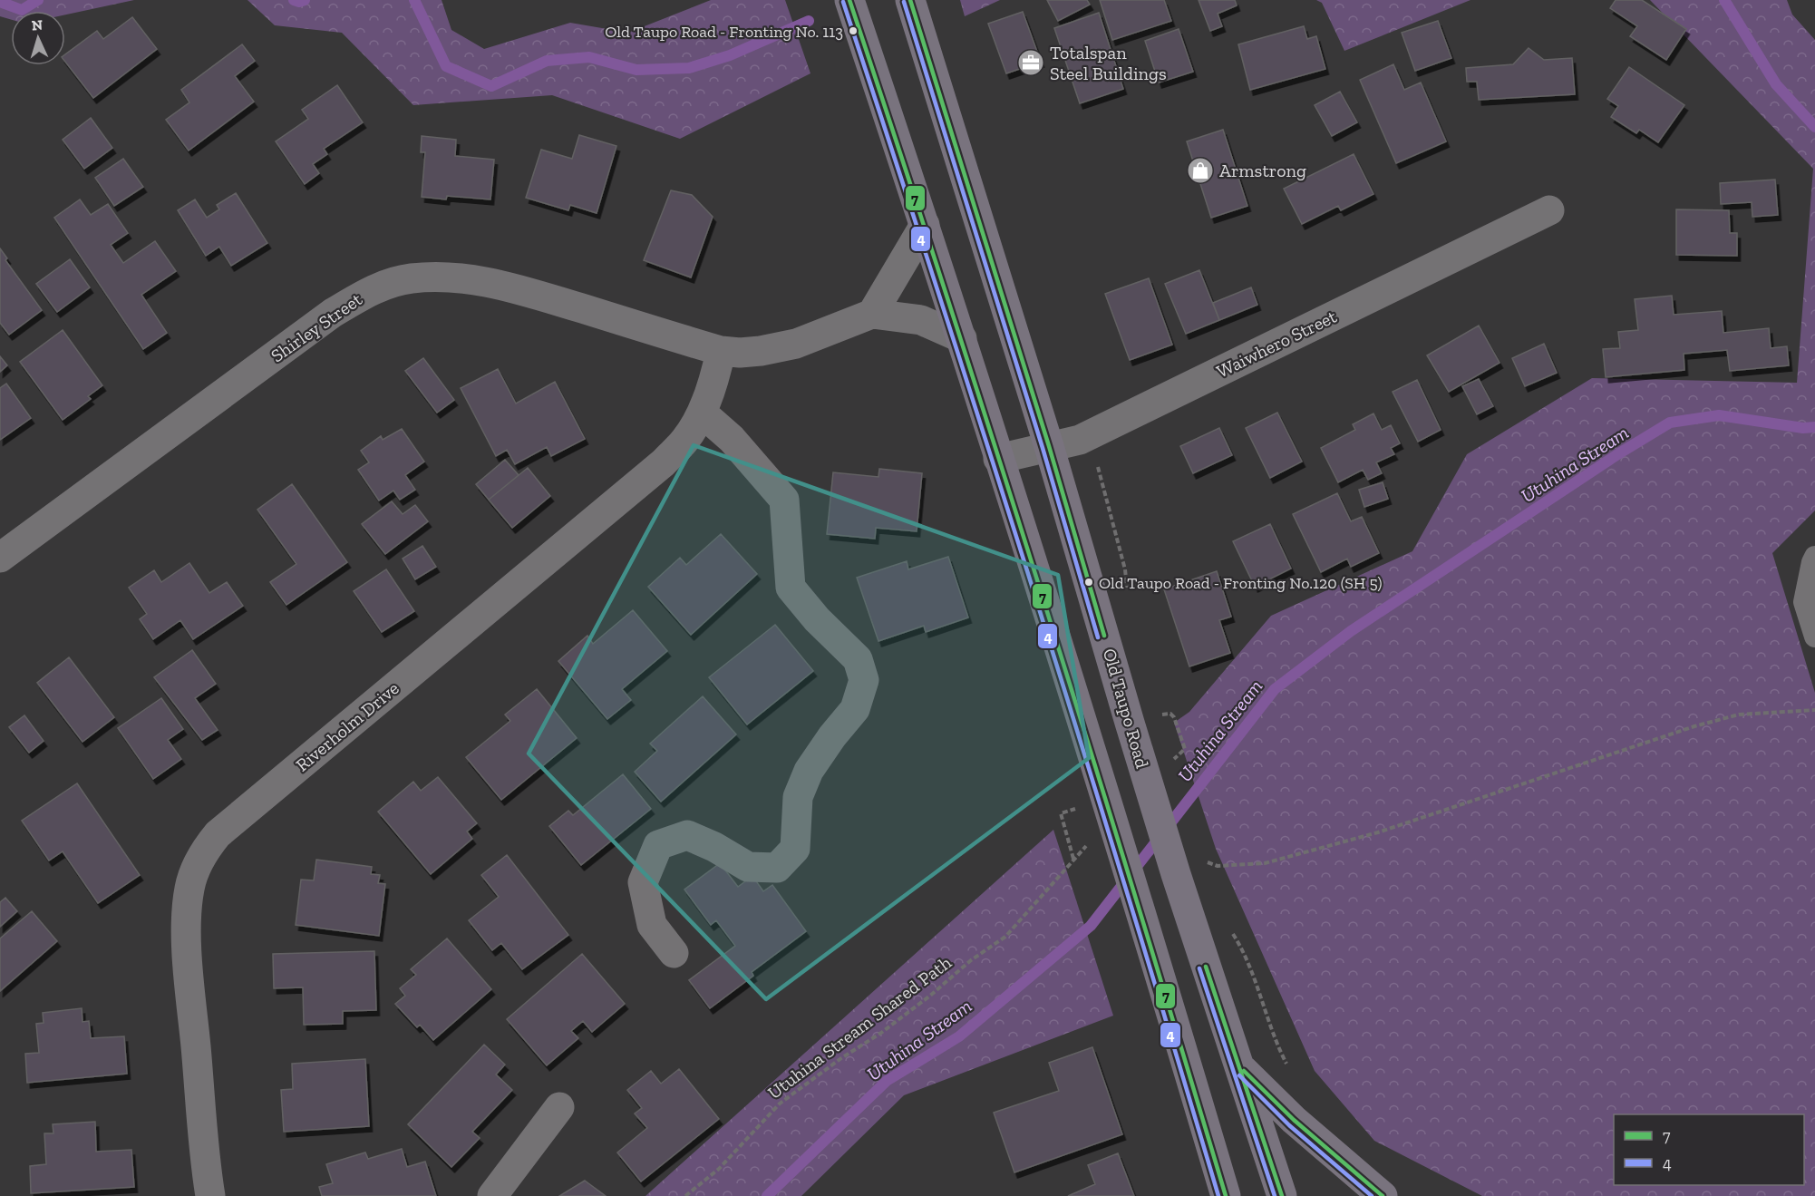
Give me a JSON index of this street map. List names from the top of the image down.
{
  "streets": {
    "highway": ["Old Taupo Road"],
    "street": ["Shirley Street", "Waiwhero Street", "Riverholm Drive"],
    "path": ["Utuhina Stream Shared Path"]
  },
  "crossings": [
    ["Shirley Street", "Riverholm Drive"],
    ["Waiwhero Street", "Old Taupo Road"]
  ],
  "water": ["Utuhina Stream"],
  "places": {
    "other": ["Old Taupo Road - Fronting No. 113", "Old Taupo Road - Fronting No.120 (SH 5)"],
    "office": ["Totalspan Steel Buildings"],
    "shop": ["Armstrong"]
  },
  "lines": ["transit line 7", "transit line 4"],
  "legend": ["7", "4"],
  "north": "top"
}
